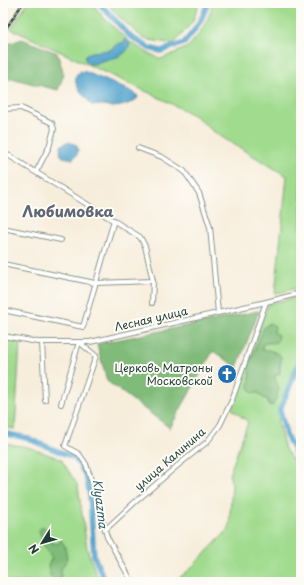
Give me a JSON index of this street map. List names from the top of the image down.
{
  "streets": {
    "street": ["Лесная улица", "улица Калинина"]
  },
  "crossings": [
    ["Лесная улица", "улица Калинина"]
  ],
  "districts": ["Любимовка"],
  "water": ["Klyazma"],
  "places": {
    "church": ["Церковь Матроны Московской"]
  },
  "north": "bottom left"
}
